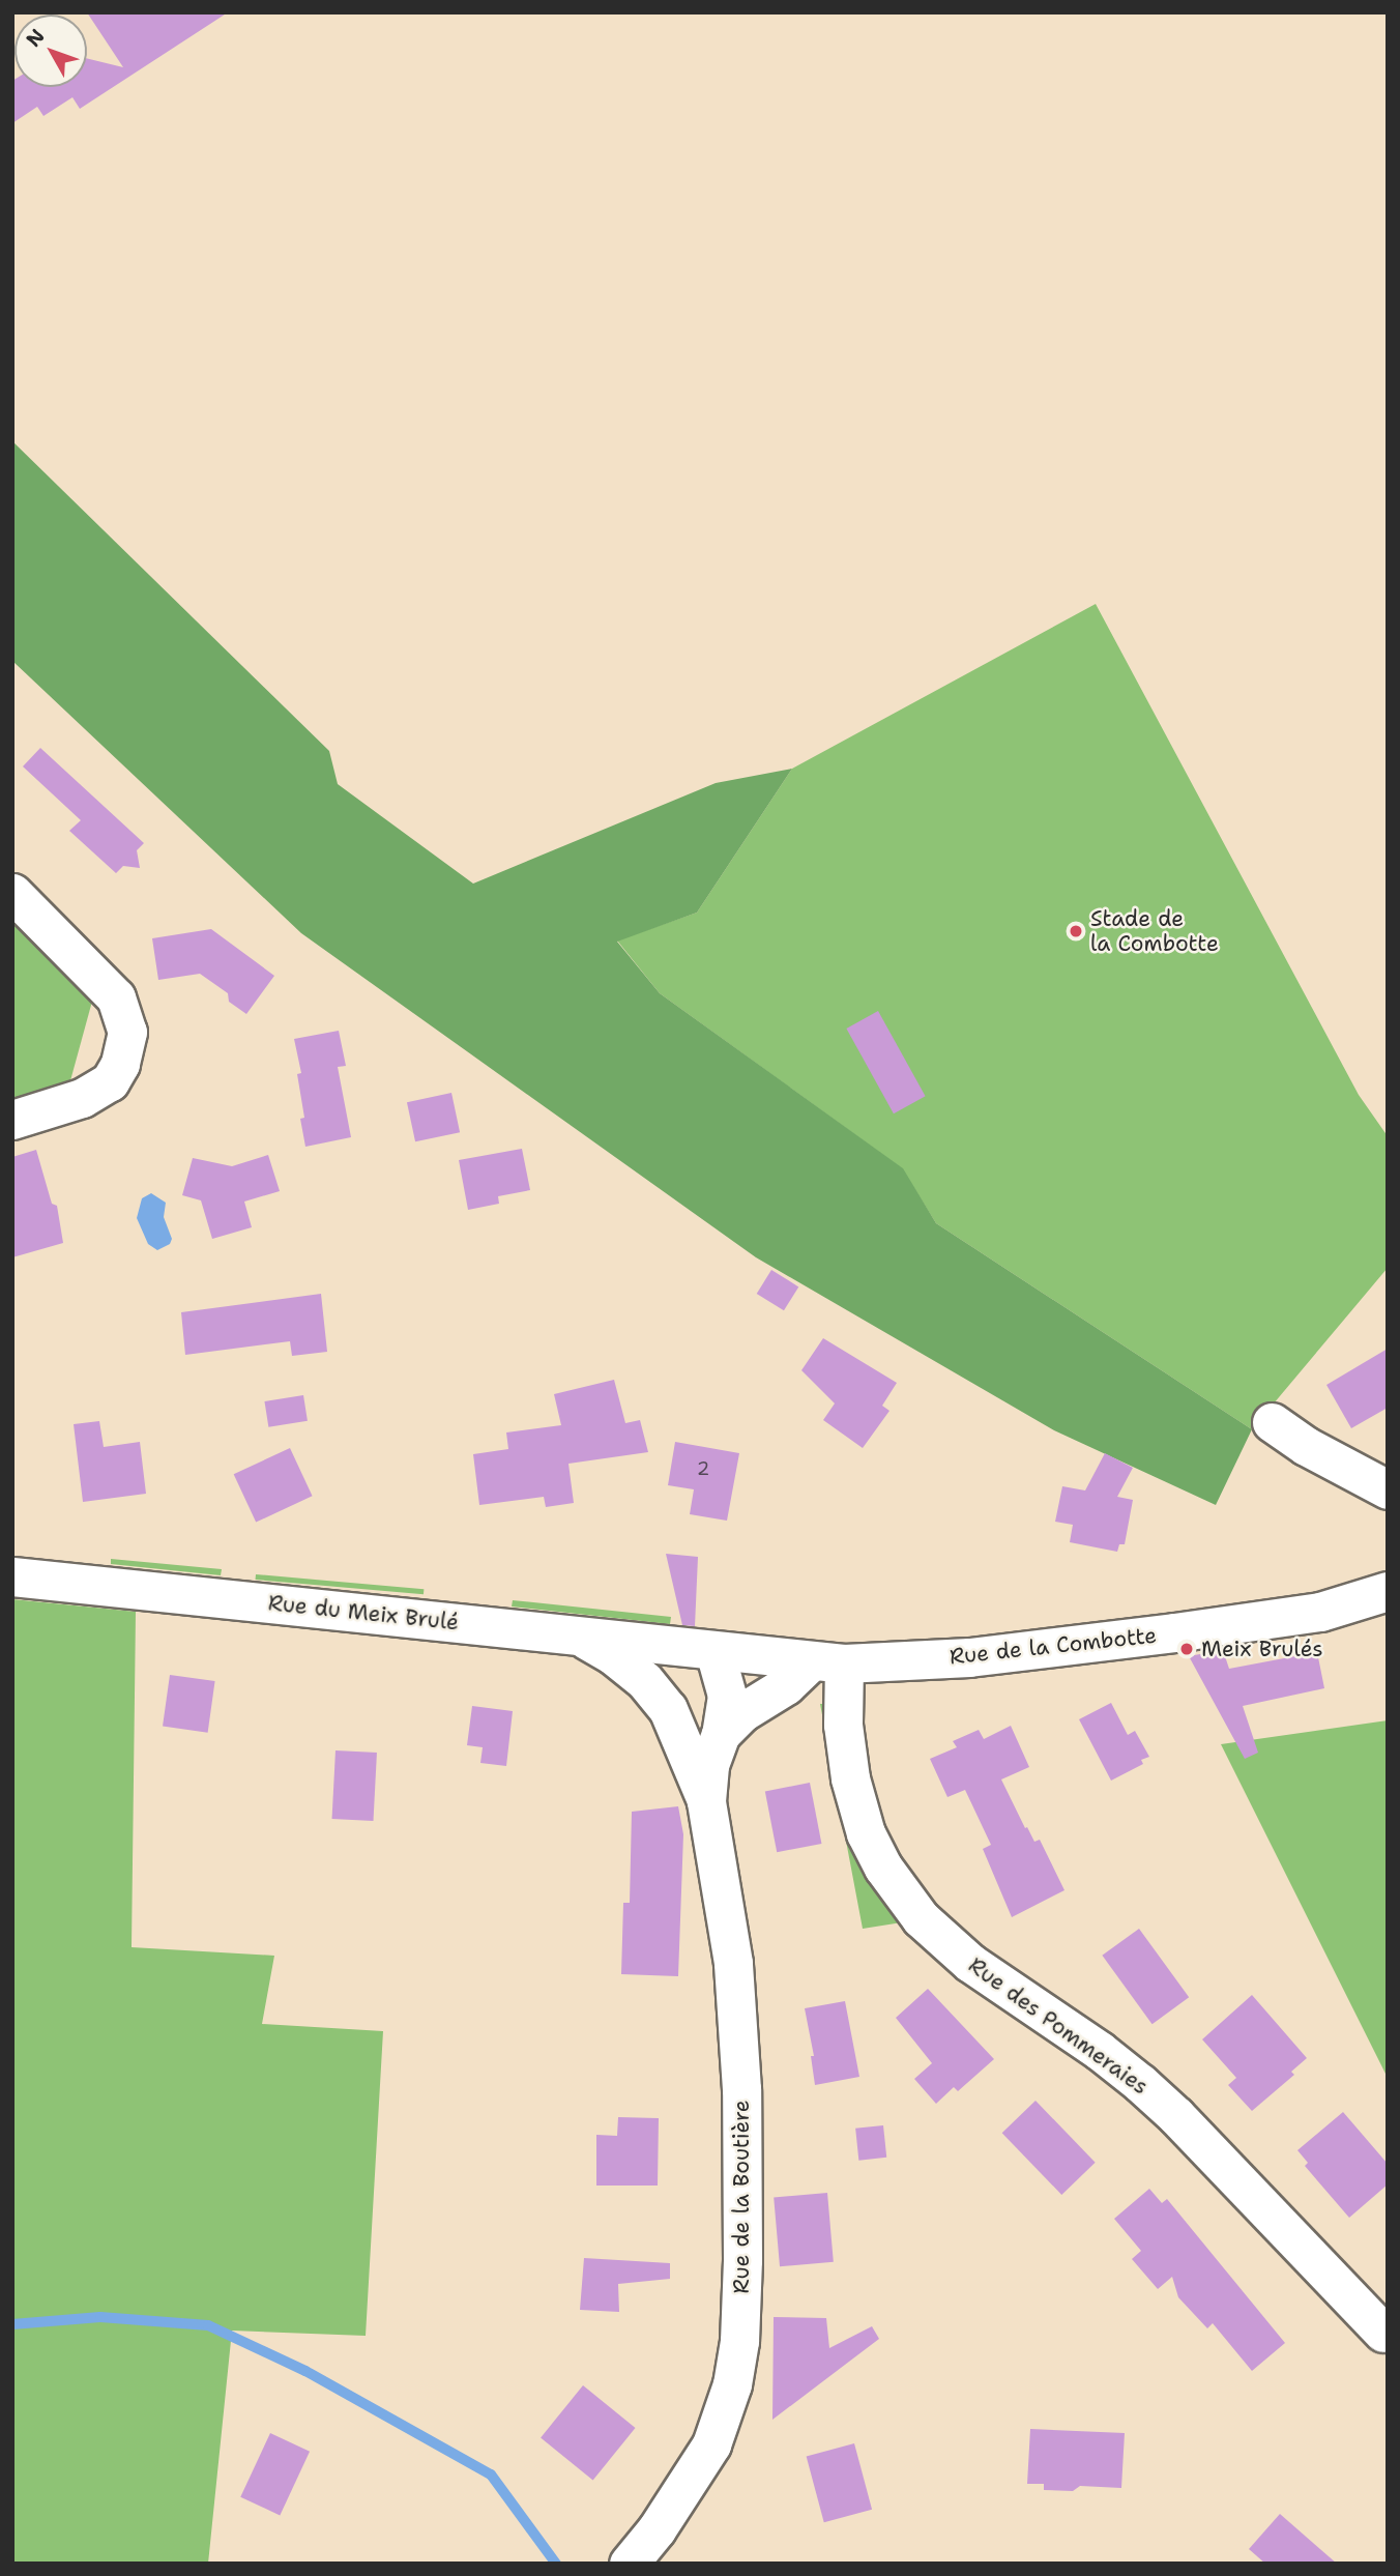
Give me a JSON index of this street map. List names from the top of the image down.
{
  "streets": {
    "street": [
      "Rue du Meix Brulé",
      "Rue de la Combotte",
      "Rue des Pommeraies",
      "Rue de la Boutière"
    ]
  },
  "crossings": [
    ["Rue du Meix Brulé", "Rue de la Combotte"],
    ["Rue du Meix Brulé", "Rue de la Boutière"],
    ["Rue de la Combotte", "Rue des Pommeraies"],
    ["Rue de la Combotte", "Rue de la Boutière"],
    ["Rue des Pommeraies", "Rue de la Boutière"]
  ],
  "places": ["Stade de la Combotte", "Meix Brulés"],
  "house_numbers": ["2"],
  "north": "top left"
}
